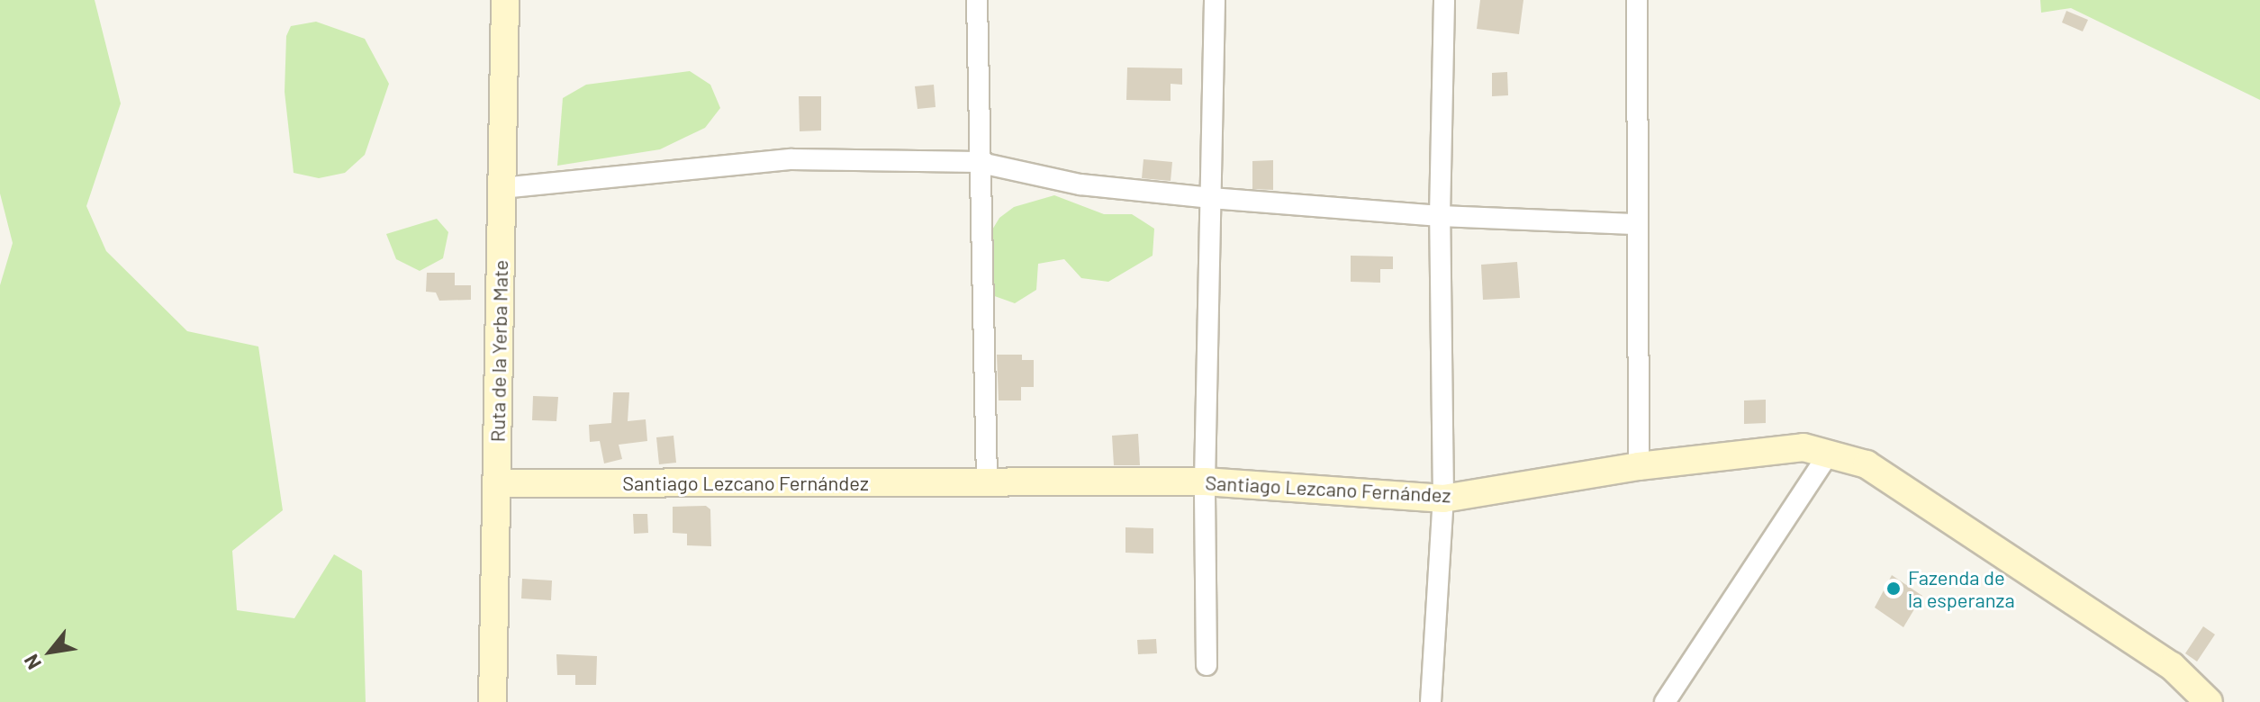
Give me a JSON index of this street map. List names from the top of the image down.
{
  "streets": {
    "street": ["Ruta de la Yerba Mate", "Santiago Lezcano Fernández"]
  },
  "crossings": [
    ["Ruta de la Yerba Mate", "Santiago Lezcano Fernández"]
  ],
  "places": ["Fazenda de la esperanza"],
  "north": "bottom left"
}
